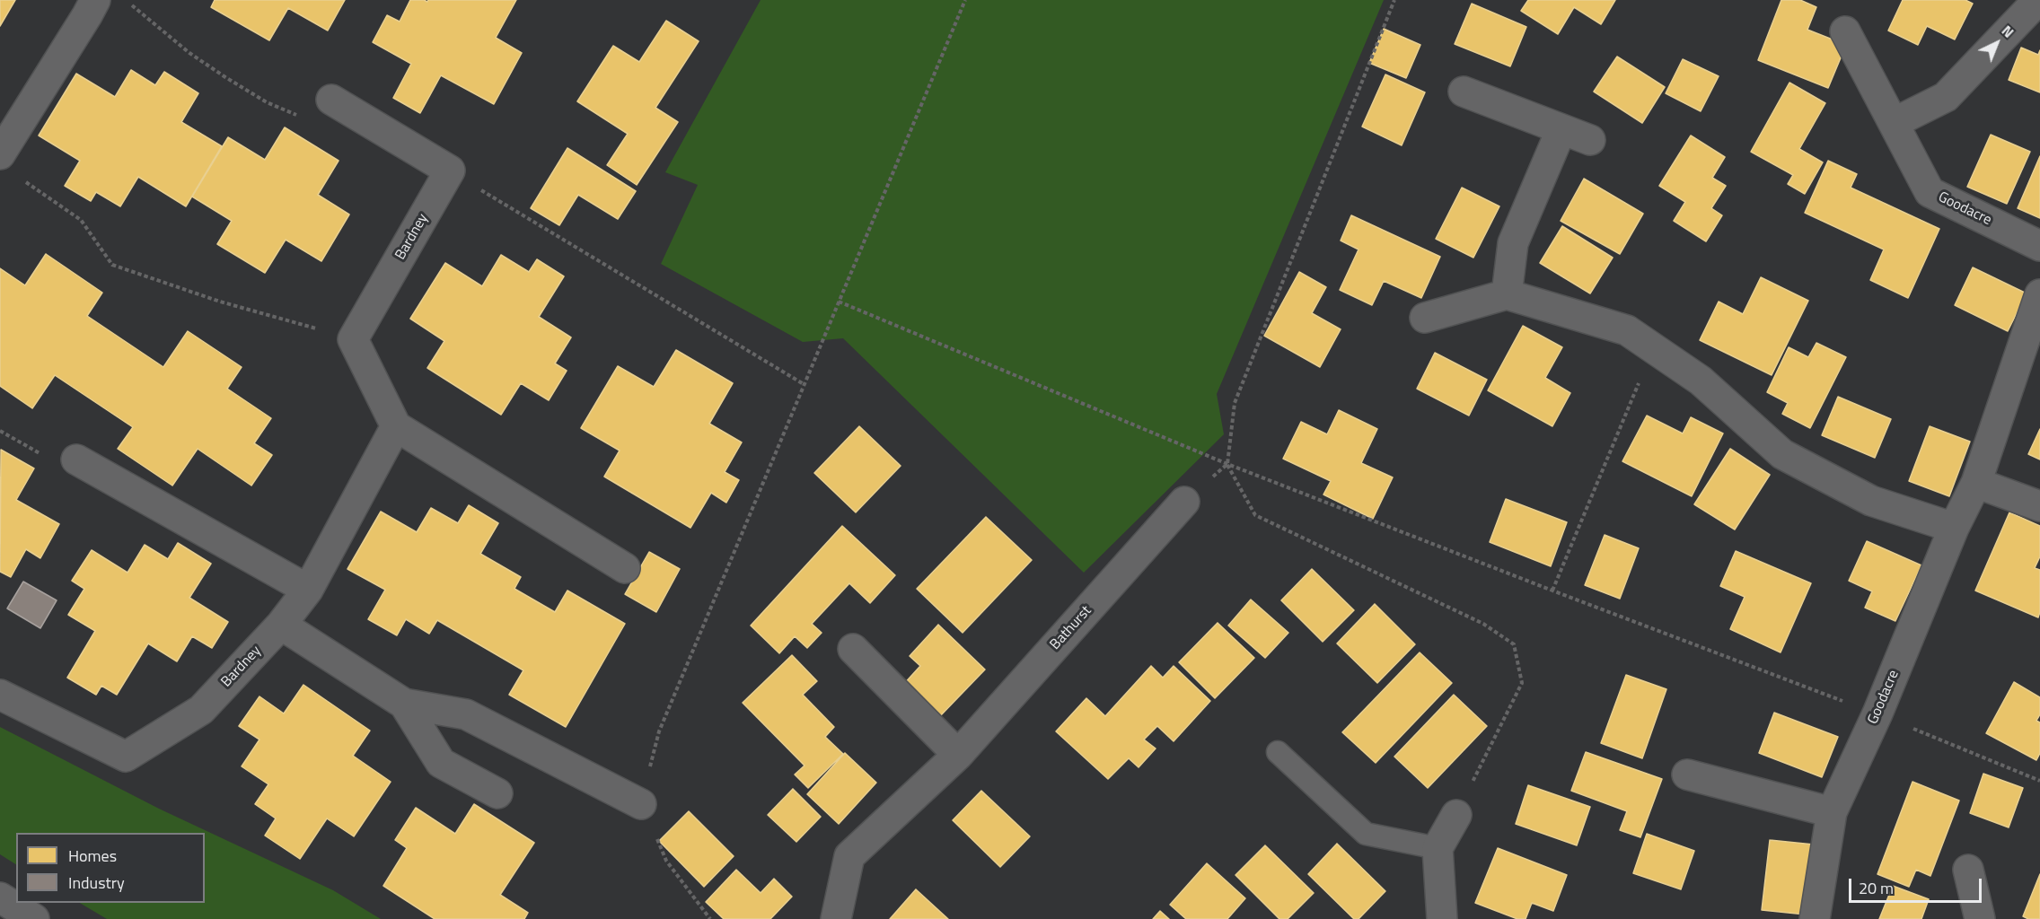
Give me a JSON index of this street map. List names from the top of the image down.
{
  "streets": {
    "street": ["Goodacre", "Bardney", "Bathurst"]
  },
  "legend": ["Homes", "Industry"],
  "scale_bar": "20 m",
  "north": "top right"
}
